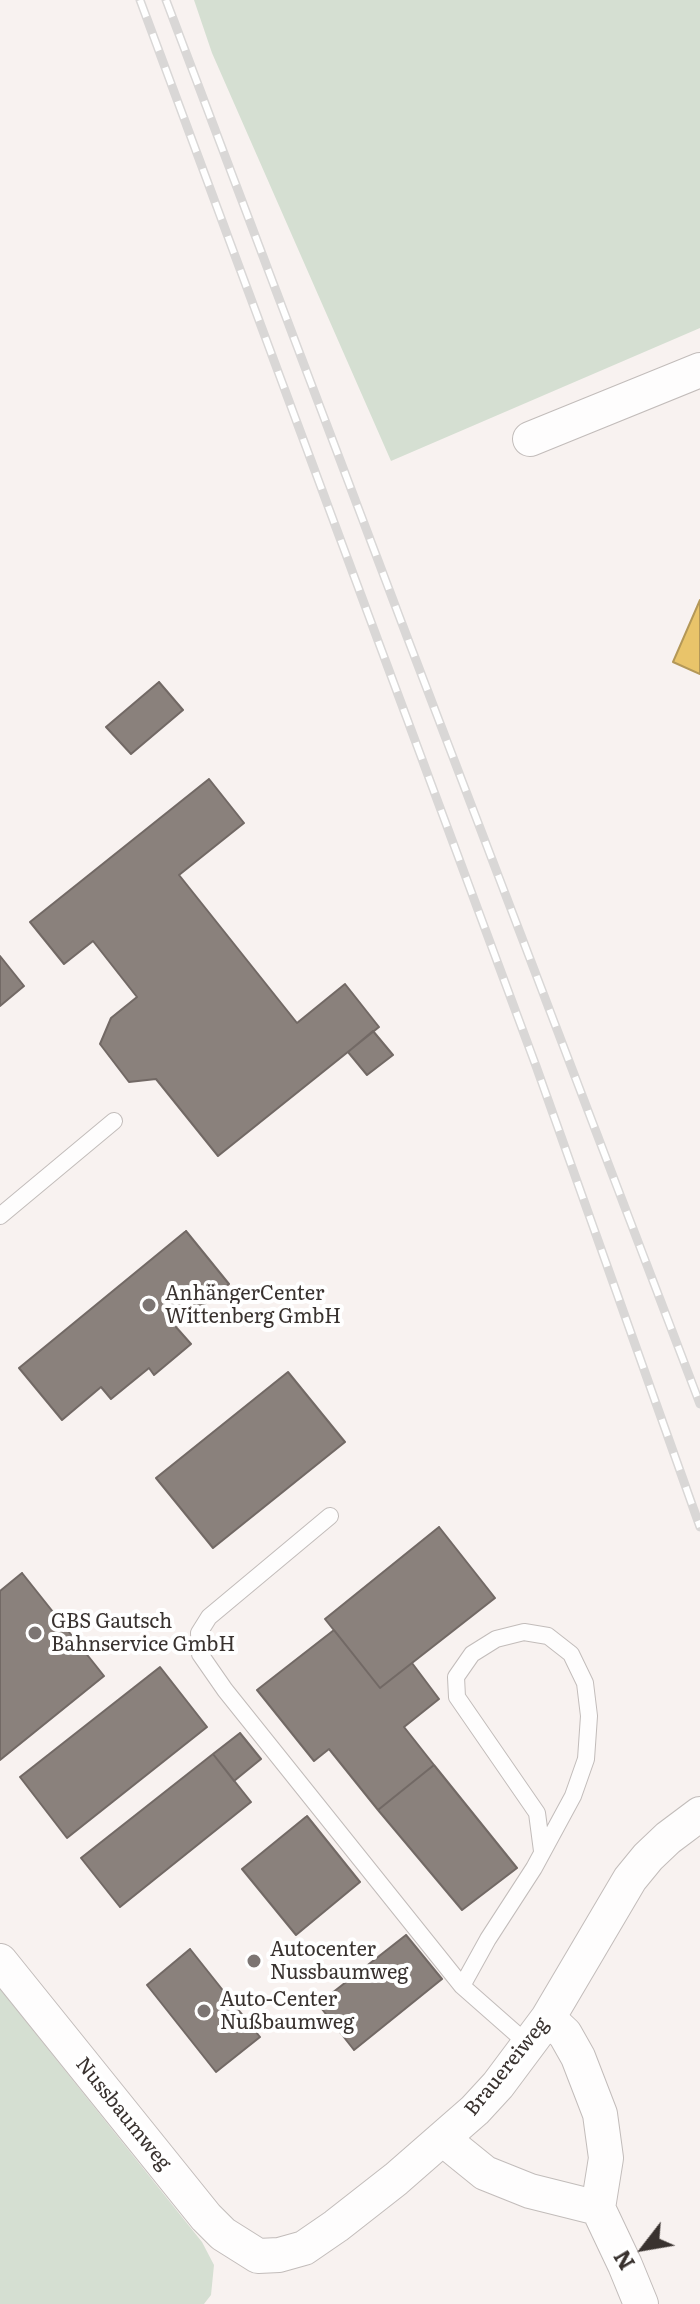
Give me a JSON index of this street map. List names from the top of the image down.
{
  "streets": {
    "street": ["Brauereiweg", "Nussbaumweg"]
  },
  "crossings": [
    ["Brauereiweg", "Nussbaumweg"]
  ],
  "places": [
    "AnhängerCenter Wittenberg GmbH",
    "GBS Gautsch Bahnservice GmbH",
    "Autocenter Nussbaumweg",
    "Auto-Center Nußbaumweg"
  ],
  "north": "bottom left"
}
